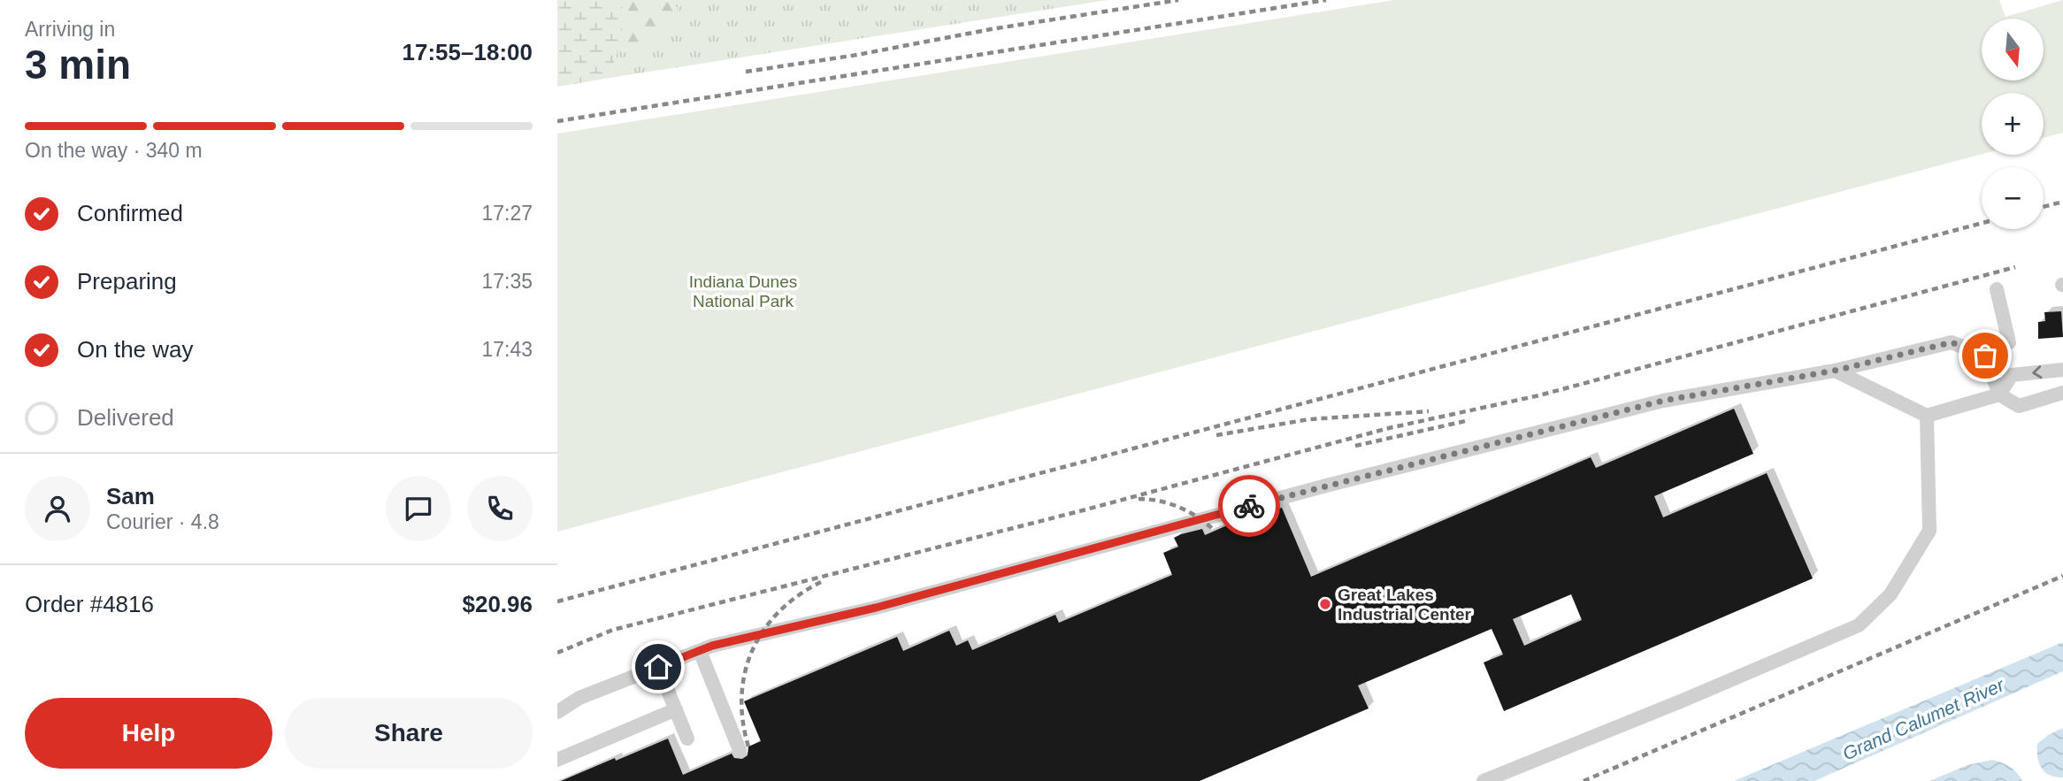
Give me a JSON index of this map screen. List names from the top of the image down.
{
  "water": ["Grand Calumet River"],
  "parks": ["Indiana Dunes National Park"],
  "places": ["Great Lakes Industrial Center"],
  "north": "bottom",
  "page": {
    "heading": ["3 min", "Arriving in", "17:55–18:00"],
    "panel": [
      "Sam",
      "Courier · 4.8",
      "Order #4816",
      "$20.96"
    ],
    "map_buttons": ["+", "−"],
    "bar": "On the way · 340 m",
    "list": [
      ["Confirmed", "17:27"],
      ["Preparing", "17:35"],
      ["On the way", "17:43"],
      "Delivered"
    ],
    "buttons": ["Help", "Share"]
  }
}
